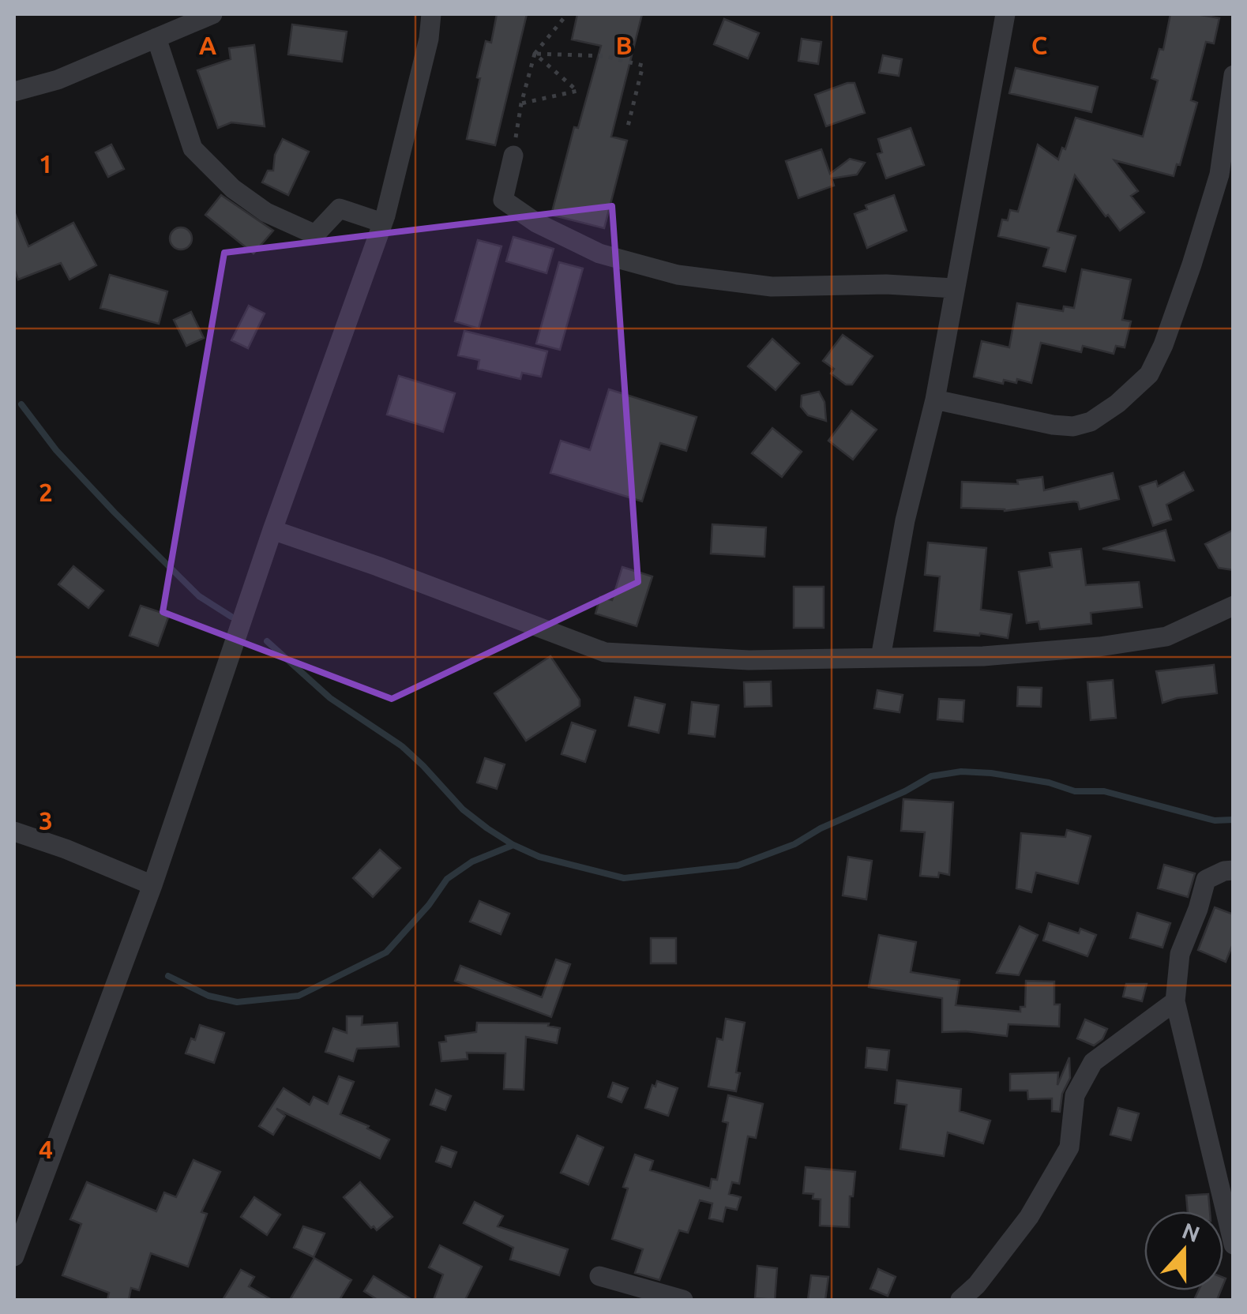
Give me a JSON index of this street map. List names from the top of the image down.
{
  "north": "top",
  "grid": {
    "columns": ["A", "B", "C"],
    "rows": [
      "1",
      "2",
      "3",
      "4"
    ]
  }
}
